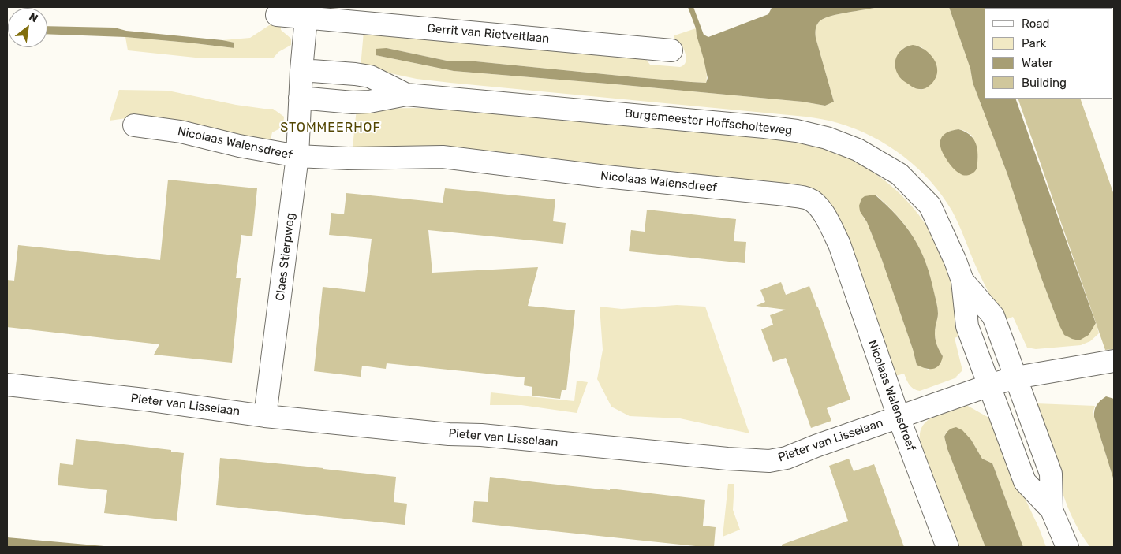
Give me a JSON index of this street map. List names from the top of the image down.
{
  "streets": {
    "street": [
      "Gerrit van Rietveltlaan",
      "Burgemeester Hoffscholteweg",
      "Nicolaas Walensdreef",
      "Claes Stierpweg",
      "Pieter van Lisselaan"
    ]
  },
  "crossings": [
    ["Burgemeester Hoffscholteweg", "Claes Stierpweg"],
    ["Burgemeester Hoffscholteweg", "Pieter van Lisselaan"],
    ["Nicolaas Walensdreef", "Claes Stierpweg"],
    ["Nicolaas Walensdreef", "Pieter van Lisselaan"],
    ["Claes Stierpweg", "Pieter van Lisselaan"]
  ],
  "districts": ["STOMMEERHOF"],
  "legend": [
    "Road",
    "Park",
    "Water",
    "Building"
  ],
  "north": "top right"
}
